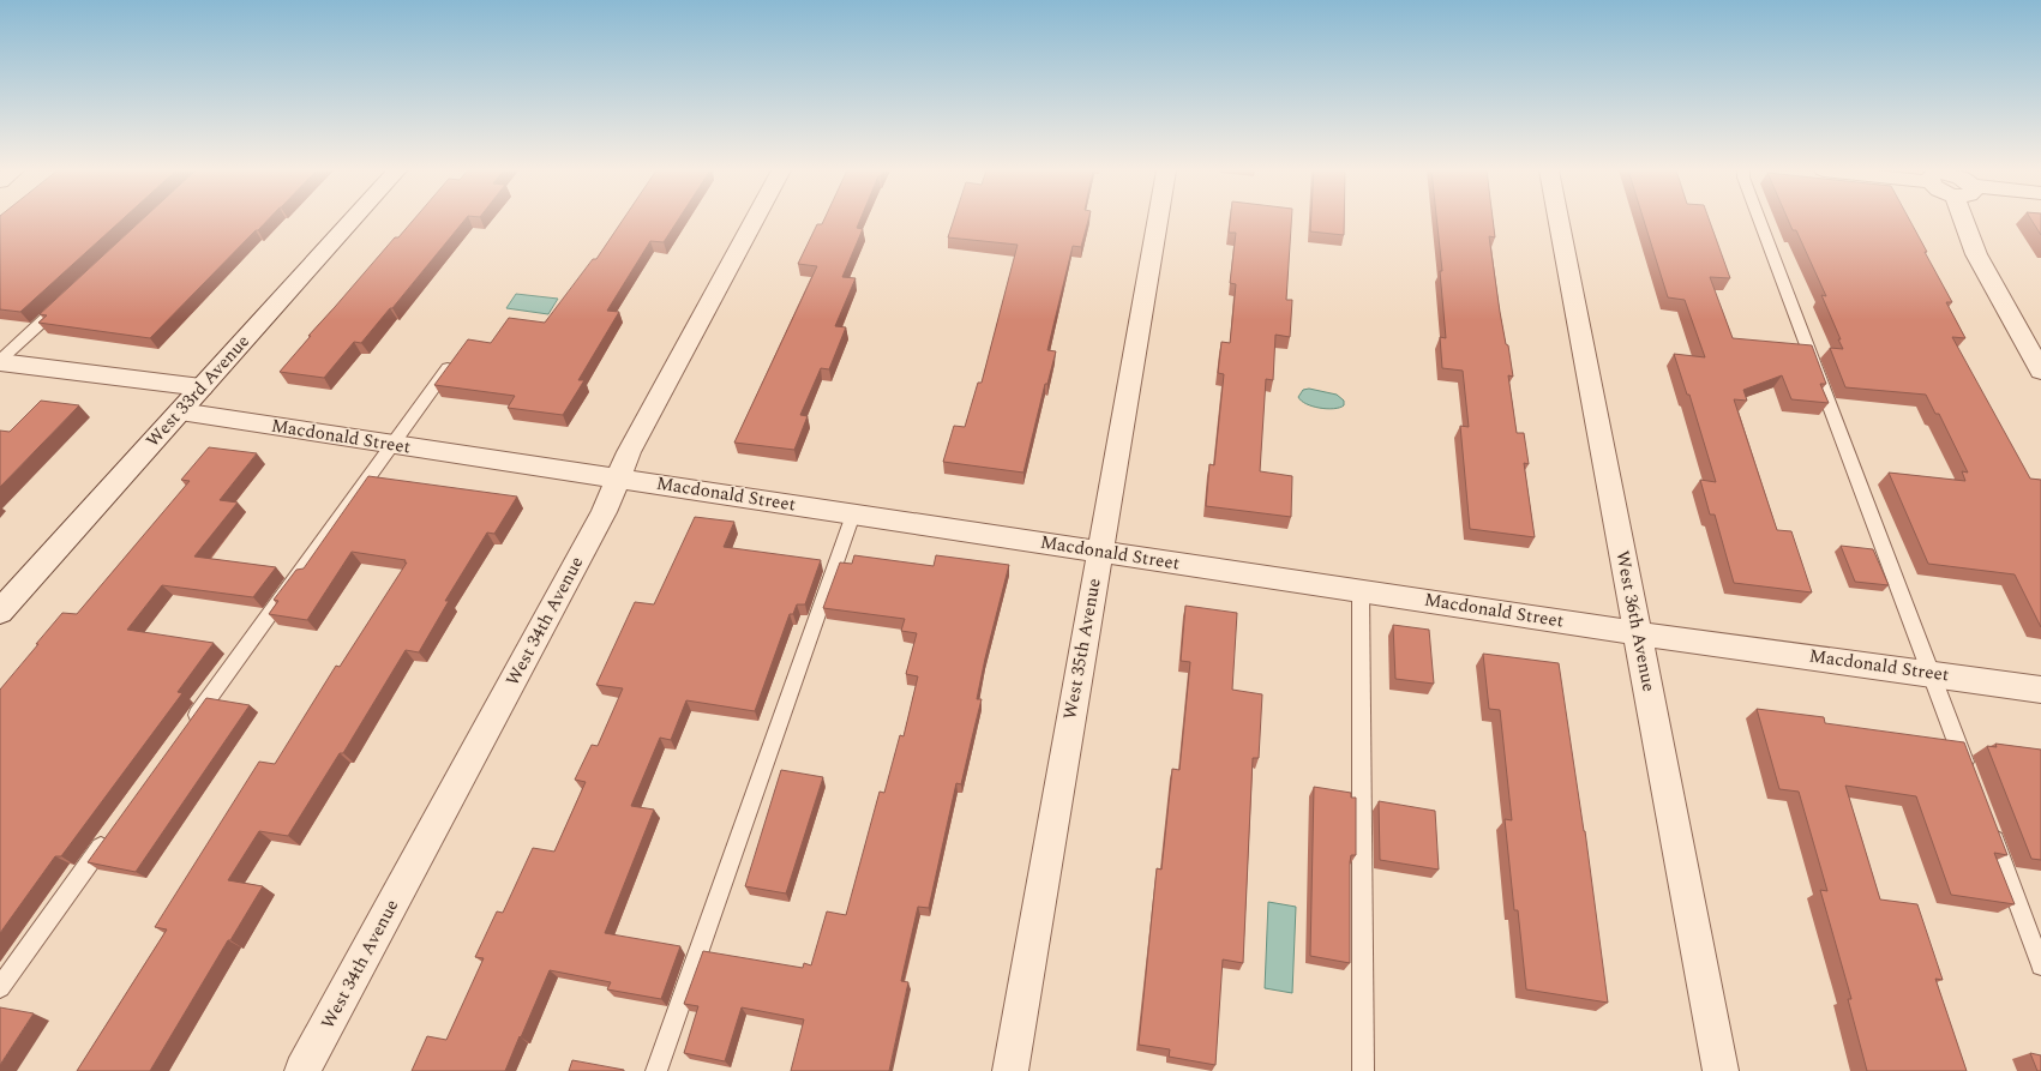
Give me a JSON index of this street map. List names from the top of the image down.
{
  "streets": {
    "street": [
      "West 33rd Avenue",
      "Macdonald Street",
      "West 34th Avenue",
      "West 36th Avenue",
      "West 35th Avenue"
    ]
  },
  "crossings": [
    ["West 33rd Avenue", "Macdonald Street"],
    ["Macdonald Street", "West 34th Avenue"],
    ["Macdonald Street", "West 36th Avenue"],
    ["Macdonald Street", "West 35th Avenue"]
  ]
}
